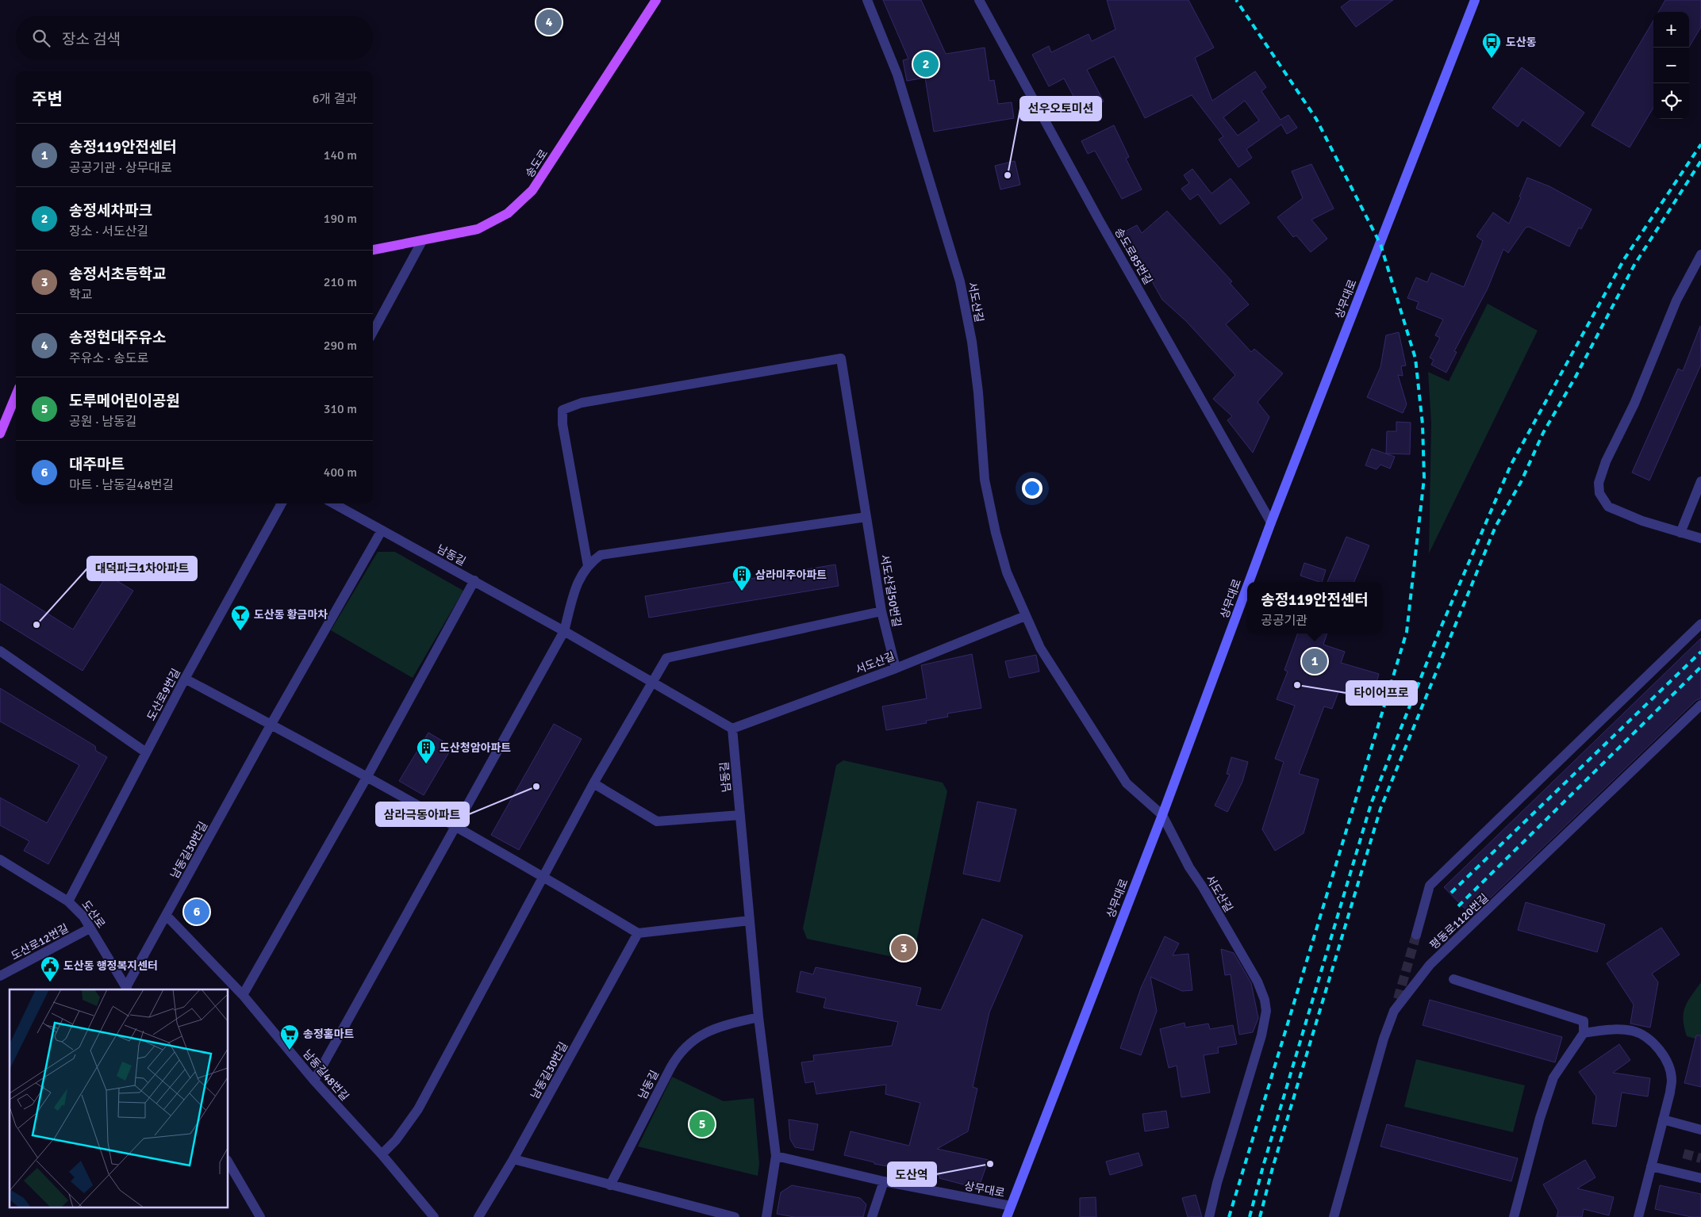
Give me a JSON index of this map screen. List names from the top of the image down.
{
  "streets": {
    "main road": ["송도로", "상무대로"],
    "street": [
      "송도로85번길",
      "서도산길",
      "남동길",
      "서도산길50번길",
      "도산로9번길",
      "남동길30번길",
      "도산로",
      "평동로1120번길",
      "도산로12번길",
      "남동길48번길"
    ]
  },
  "crossings": [
    ["송도로85번길", "상무대로"],
    ["상무대로", "서도산길"],
    ["상무대로", "남동길"],
    ["서도산길", "남동길"],
    ["서도산길", "서도산길50번길"],
    ["남동길", "남동길30번길"],
    ["도산로9번길", "도산로"],
    ["남동길30번길", "도산로"],
    ["남동길30번길", "남동길48번길"],
    ["도산로", "도산로12번길"]
  ],
  "places": {
    "bus stop": ["도산동"],
    "other": [
      "선우오토미션",
      "대덕파크1차아파트",
      "타이어프로",
      "삼라극동아파트",
      "도산역"
    ],
    "building": ["삼라미주아파트", "도산청암아파트"],
    "bar": ["도산동 황금마차"],
    "public building": ["도산동 행정복지센터"],
    "supermarket": ["송정홈마트"]
  },
  "page": {
    "pins": [
      "4",
      "2",
      "1",
      "6",
      "3",
      "5"
    ],
    "map_buttons": ["+", "−"],
    "search": "장소 검색",
    "heading": ["주변", "6개 결과"],
    "list": [
      {
        "mark": "1",
        "name": "송정119안전센터",
        "note": "공공기관 · 상무대로",
        "value": "140 m"
      },
      {
        "mark": "2",
        "name": "송정세차파크",
        "note": "장소 · 서도산길",
        "value": "190 m"
      },
      {
        "mark": "3",
        "name": "송정서초등학교",
        "note": "학교",
        "value": "210 m"
      },
      {
        "mark": "4",
        "name": "송정현대주유소",
        "note": "주유소 · 송도로",
        "value": "290 m"
      },
      {
        "mark": "5",
        "name": "도루메어린이공원",
        "note": "공원 · 남동길",
        "value": "310 m"
      },
      {
        "mark": "6",
        "name": "대주마트",
        "note": "마트 · 남동길48번길",
        "value": "400 m"
      }
    ],
    "popup": ["송정119안전센터", "공공기관"]
  }
}
